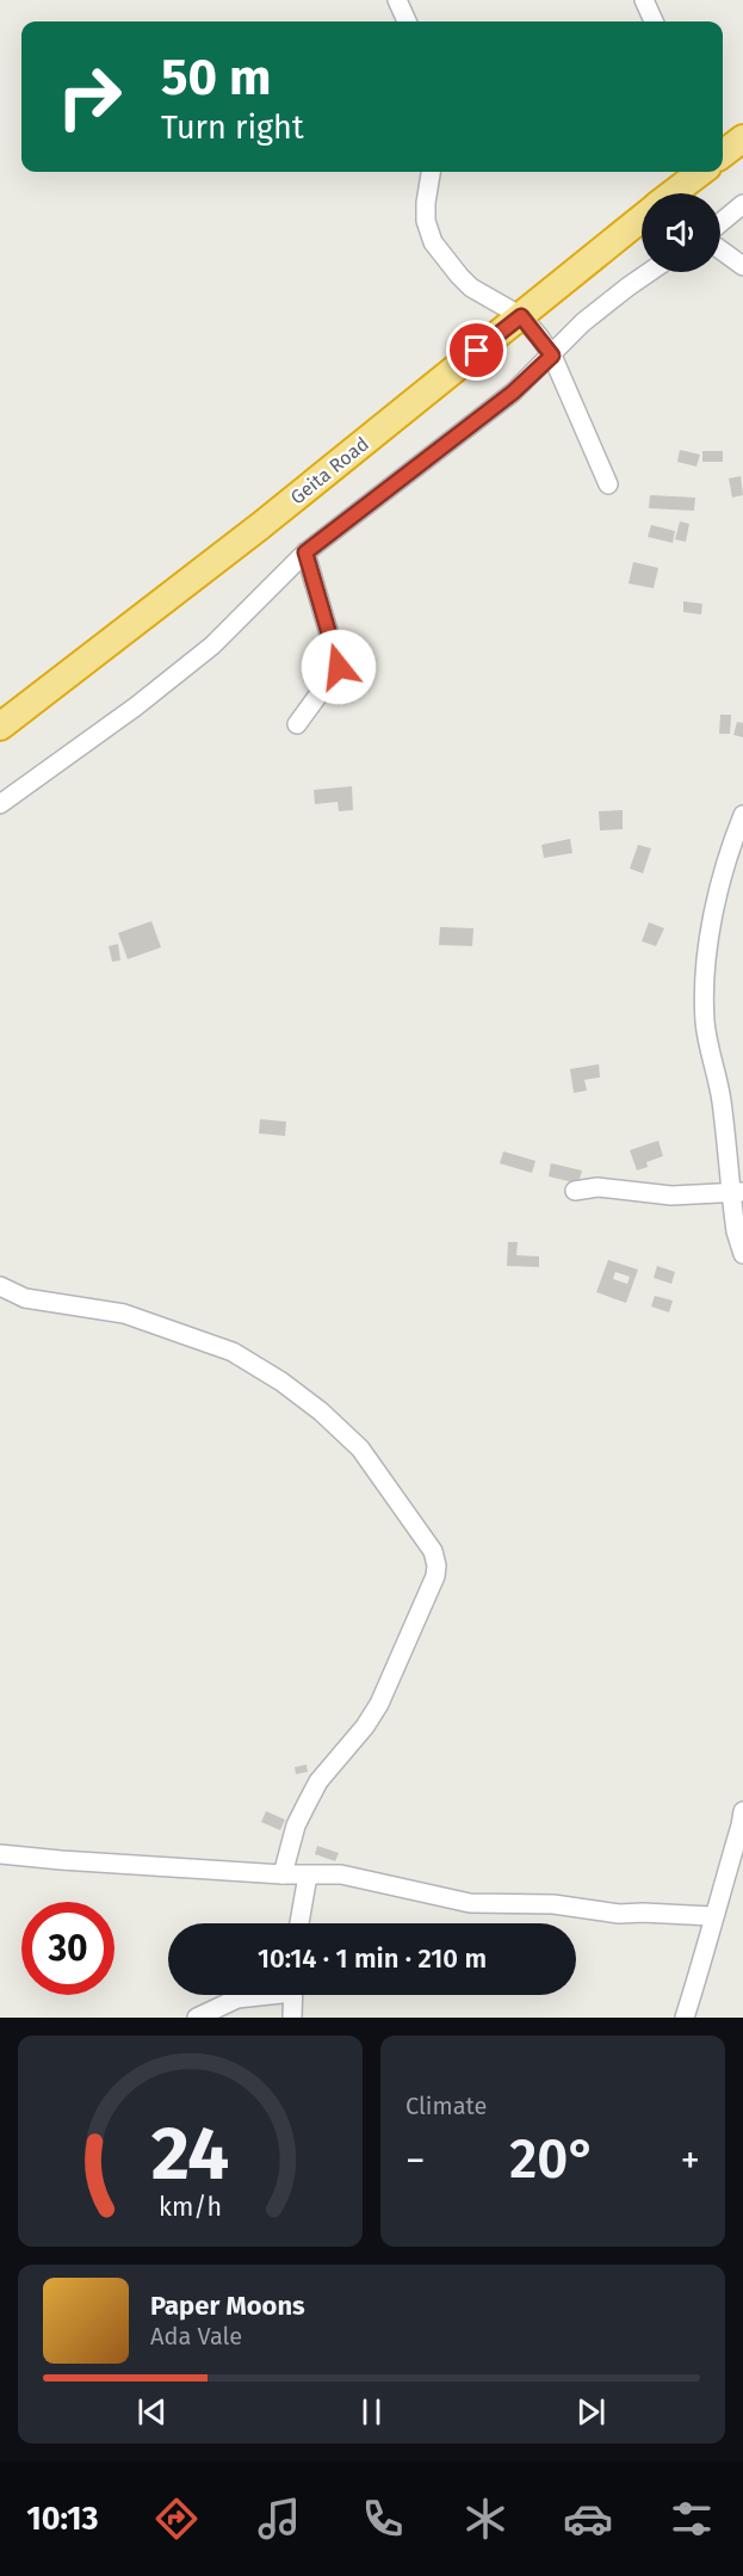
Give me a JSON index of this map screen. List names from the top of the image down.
{
  "streets": {
    "highway": ["Geita Road"]
  },
  "page": {
    "turn": ["50 m", "Turn right"],
    "limit": "30",
    "trip": "10:14 · 1 min · 210 m",
    "tile": "Climate",
    "heat": ["−", "20°", "+"],
    "song": ["Paper Moons", "Ada Vale"],
    "tabs": "10:13",
    "gauge": ["24", "km/h"]
  }
}
